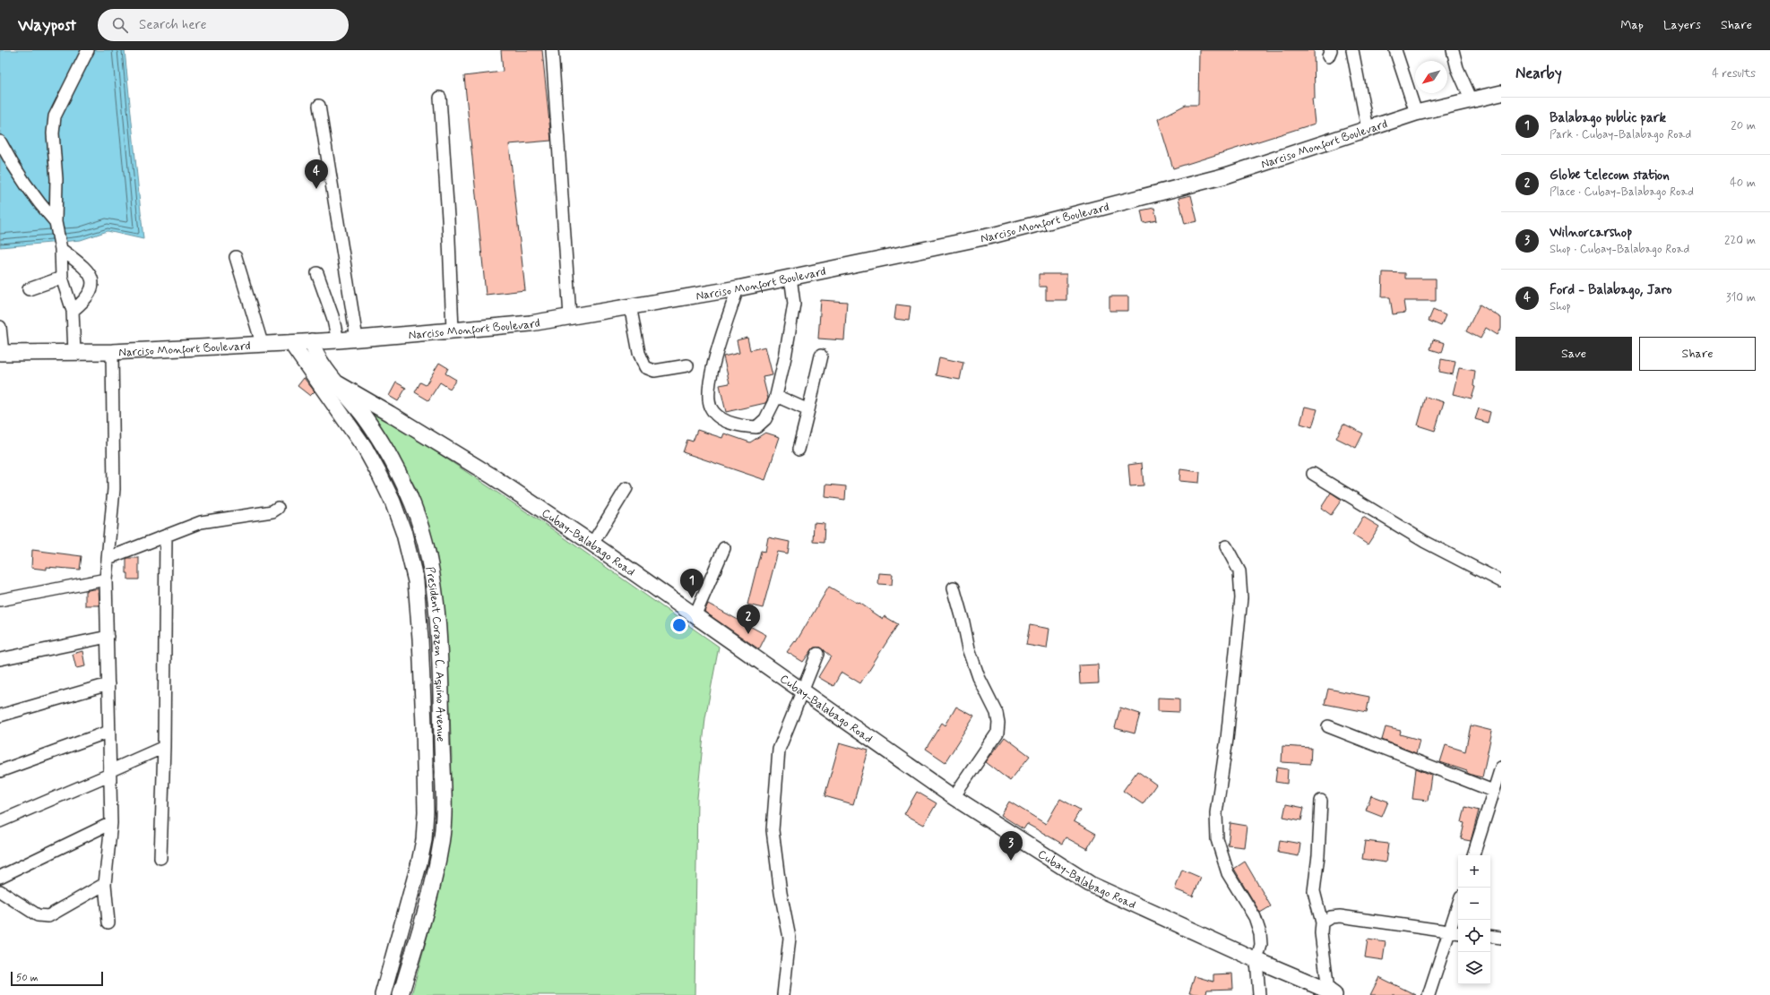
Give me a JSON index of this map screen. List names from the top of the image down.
{
  "streets": {
    "main road": ["Narciso Monfort Boulevard", "Cubay-Balabago Road", "President Corazon C. Aquino Avenue"]
  },
  "crossings": [
    ["Narciso Monfort Boulevard", "President Corazon C. Aquino Avenue"],
    ["Cubay-Balabago Road", "President Corazon C. Aquino Avenue"]
  ],
  "scale_bar": "50 m",
  "north": "bottom left",
  "page": {
    "header": "Waypost",
    "search": "Search here",
    "nav": ["Map", "Layers", "Share"],
    "heading": ["Nearby", "4 results"],
    "list": [
      {
        "mark": "1",
        "name": "Balabago public park",
        "note": "Park · Cubay-Balabago Road",
        "value": "20 m"
      },
      {
        "mark": "2",
        "name": "Globe telecom station",
        "note": "Place · Cubay-Balabago Road",
        "value": "40 m"
      },
      {
        "mark": "3",
        "name": "Wilnorcarshop",
        "note": "Shop · Cubay-Balabago Road",
        "value": "220 m"
      },
      {
        "mark": "4",
        "name": "Ford - Balabago, Jaro",
        "note": "Shop",
        "value": "310 m"
      }
    ],
    "pins": [
      "4",
      "1",
      "2",
      "3"
    ],
    "buttons": ["Save", "Share"],
    "map_buttons": ["+", "−"],
    "scale": "50 m"
  }
}
